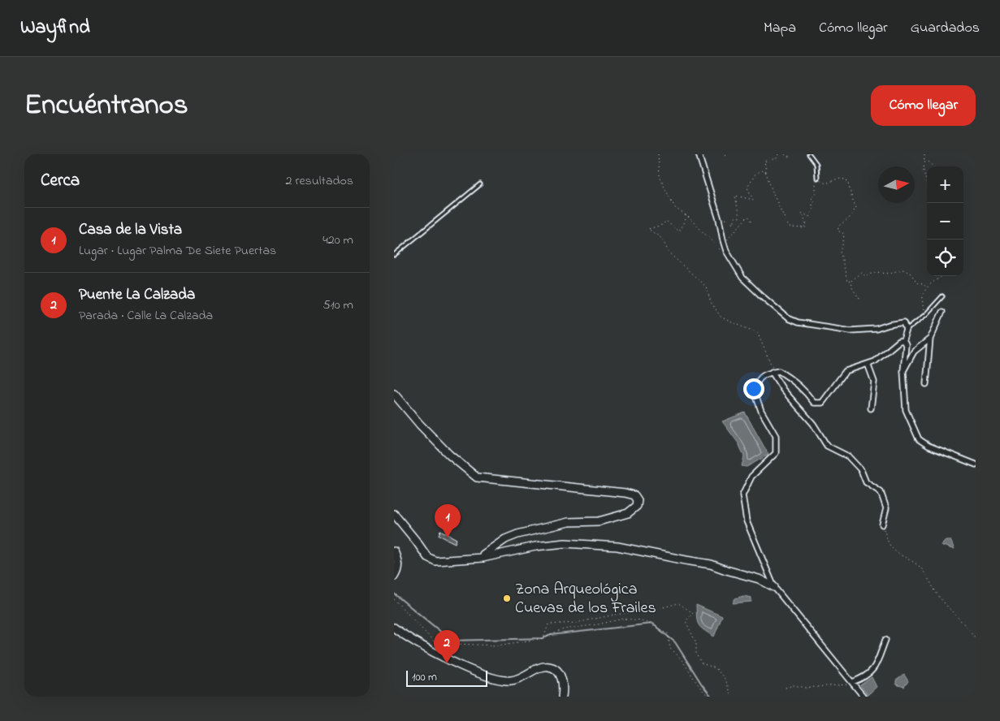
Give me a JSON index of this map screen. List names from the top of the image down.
{
  "places": ["Zona Arqueológica Cuevas de los Frailes"],
  "scale_bar": "100 m",
  "north": "right",
  "page": {
    "header": "Wayfind",
    "nav": ["Mapa", "Cómo llegar", "Guardados"],
    "title": "Encuéntranos",
    "buttons": "Cómo llegar",
    "heading": ["Cerca", "2 resultados"],
    "map_buttons": ["+", "−"],
    "list": [
      {
        "mark": "1",
        "name": "Casa de la Vista",
        "note": "Lugar · Lugar Palma De Siete Puertas",
        "value": "420 m"
      },
      {
        "mark": "2",
        "name": "Puente La Calzada",
        "note": "Parada · Calle La Calzada",
        "value": "510 m"
      }
    ],
    "pins": ["1", "2"],
    "scale": "100 m"
  }
}
